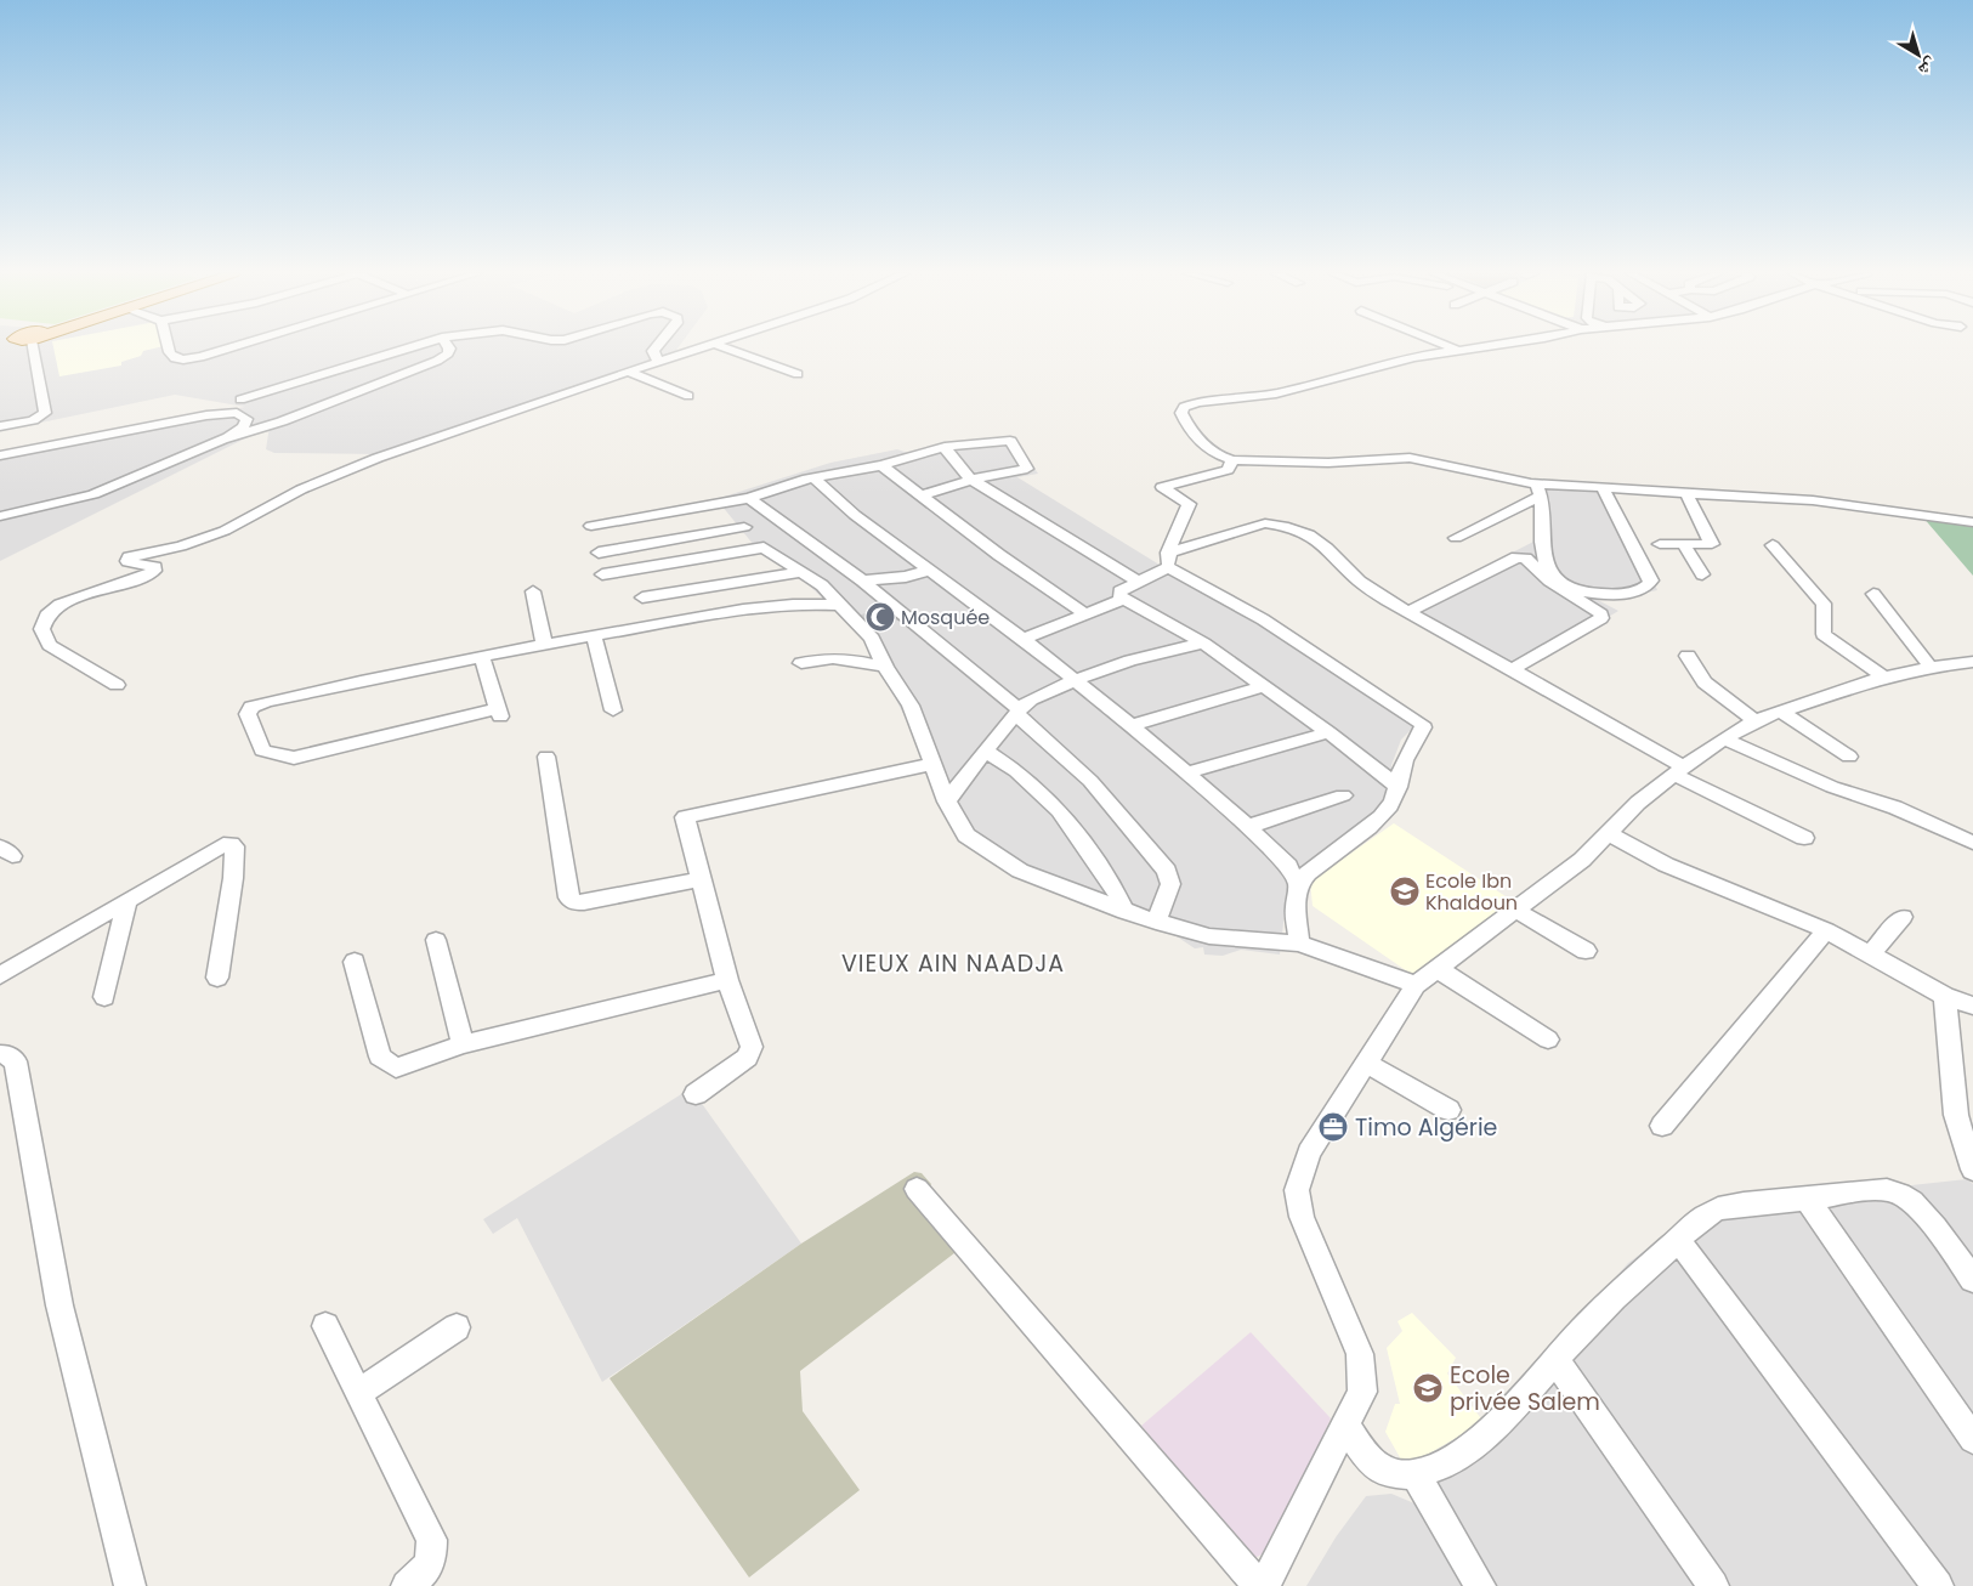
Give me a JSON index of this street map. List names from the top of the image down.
{
  "districts": ["VIEUX AIN NAADJA"],
  "places": {
    "mosque": ["Mosquée"],
    "school or university": ["Ecole Ibn Khaldoun", "Ecole privée Salem"],
    "office": ["Timo Algérie"]
  },
  "north": "bottom right"
}
